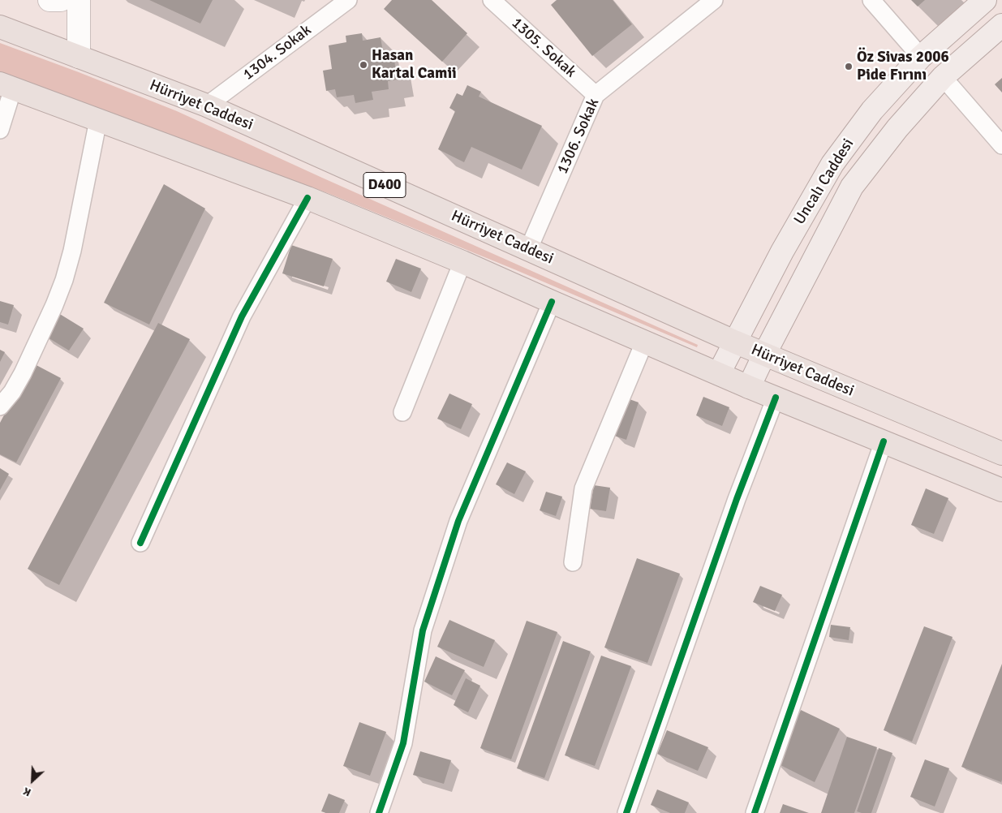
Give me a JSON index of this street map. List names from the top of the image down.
{
  "streets": {
    "highway": ["Hürriyet Caddesi", "D400"],
    "main road": ["Uncalı Caddesi"],
    "street": ["1305. Sokak", "1304. Sokak", "1306. Sokak"]
  },
  "crossings": [
    ["1305. Sokak", "1306. Sokak"],
    ["1304. Sokak", "Hürriyet Caddesi"],
    ["Hürriyet Caddesi", "1306. Sokak"],
    ["Hürriyet Caddesi", "Uncalı Caddesi"]
  ],
  "places": ["Hasan Kartal Camii", "Öz Sivas 2006 Pide Fırını"],
  "north": "bottom left"
}
